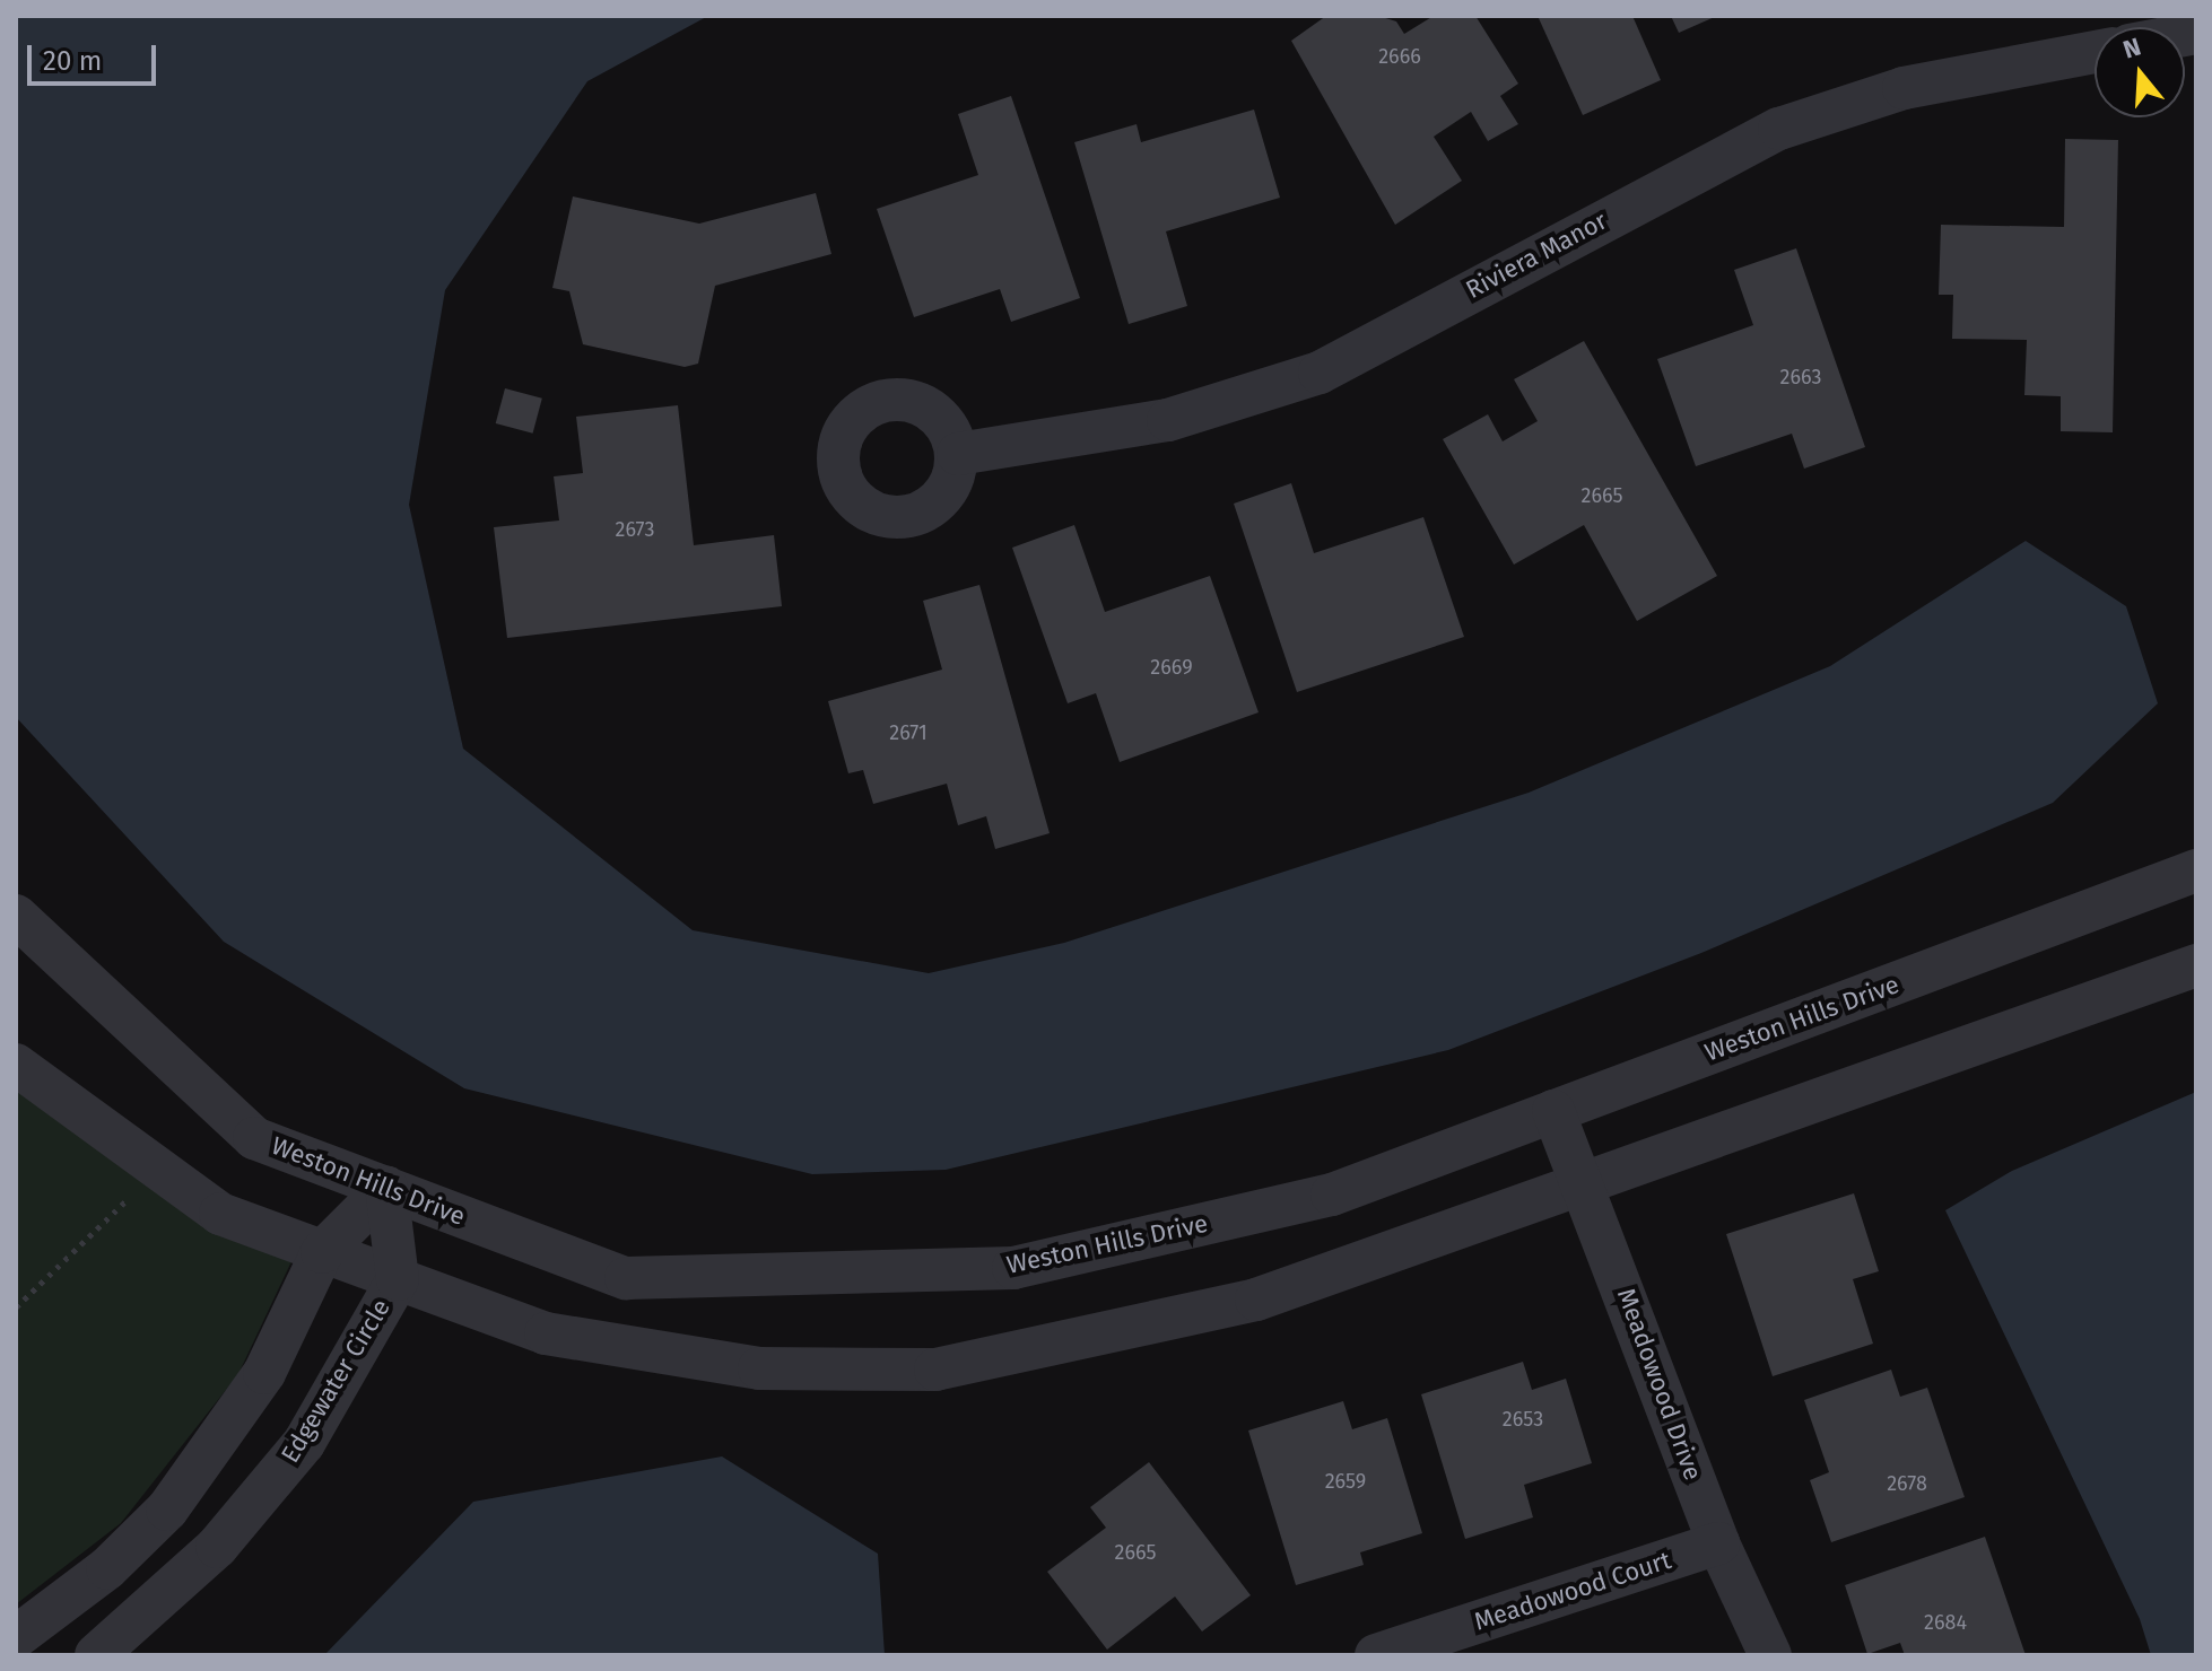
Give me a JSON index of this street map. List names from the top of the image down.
{
  "streets": {
    "street": [
      "Riviera Manor",
      "Weston Hills Drive",
      "Edgewater Circle",
      "Meadowood Drive",
      "Meadowood Court"
    ]
  },
  "crossings": [
    ["Weston Hills Drive", "Edgewater Circle"],
    ["Weston Hills Drive", "Meadowood Drive"],
    ["Meadowood Drive", "Meadowood Court"]
  ],
  "house_numbers": [
    "2666",
    "2663",
    "2665",
    "2673",
    "2669",
    "2671",
    "2653",
    "2659",
    "2678",
    "2665",
    "2684"
  ],
  "scale_bar": "20 m",
  "north": "top"
}
